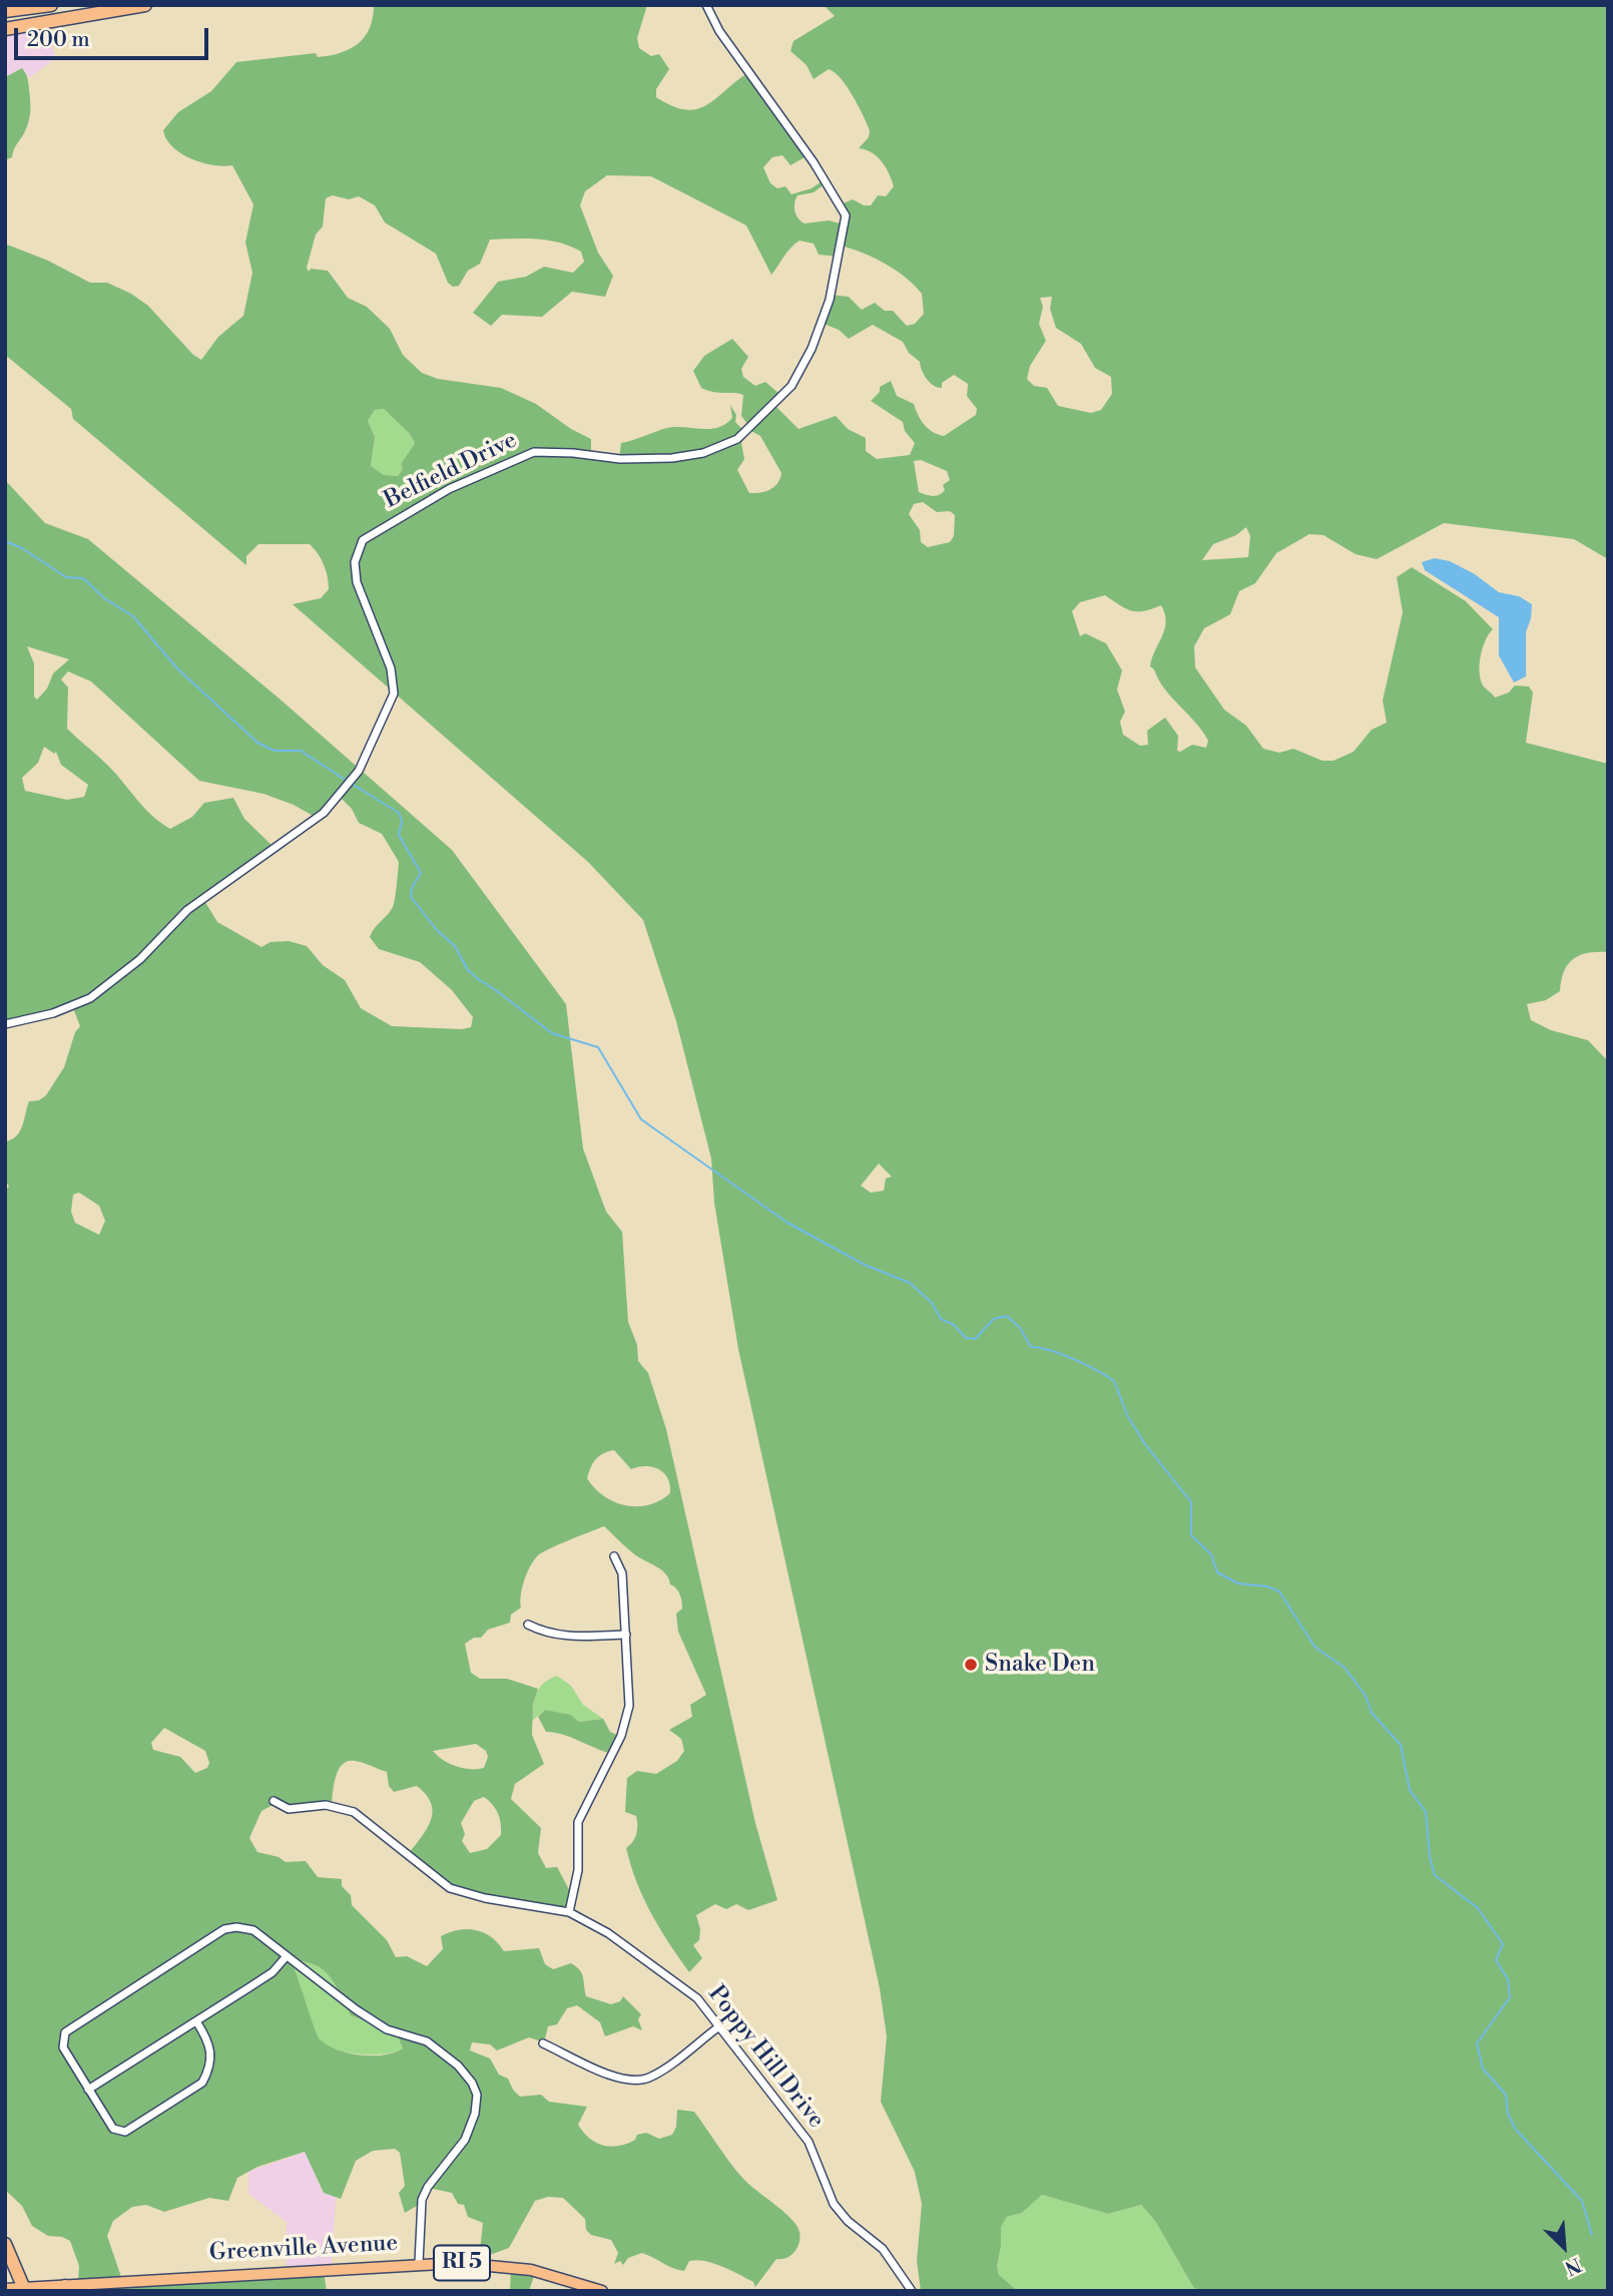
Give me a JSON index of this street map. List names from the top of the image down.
{
  "streets": {
    "main road": ["Greenville Avenue", "RI 5"],
    "street": ["Belfield Drive", "Poppy Hill Drive"]
  },
  "places": ["Snake Den"],
  "scale_bar": "200 m",
  "north": "bottom right"
}
